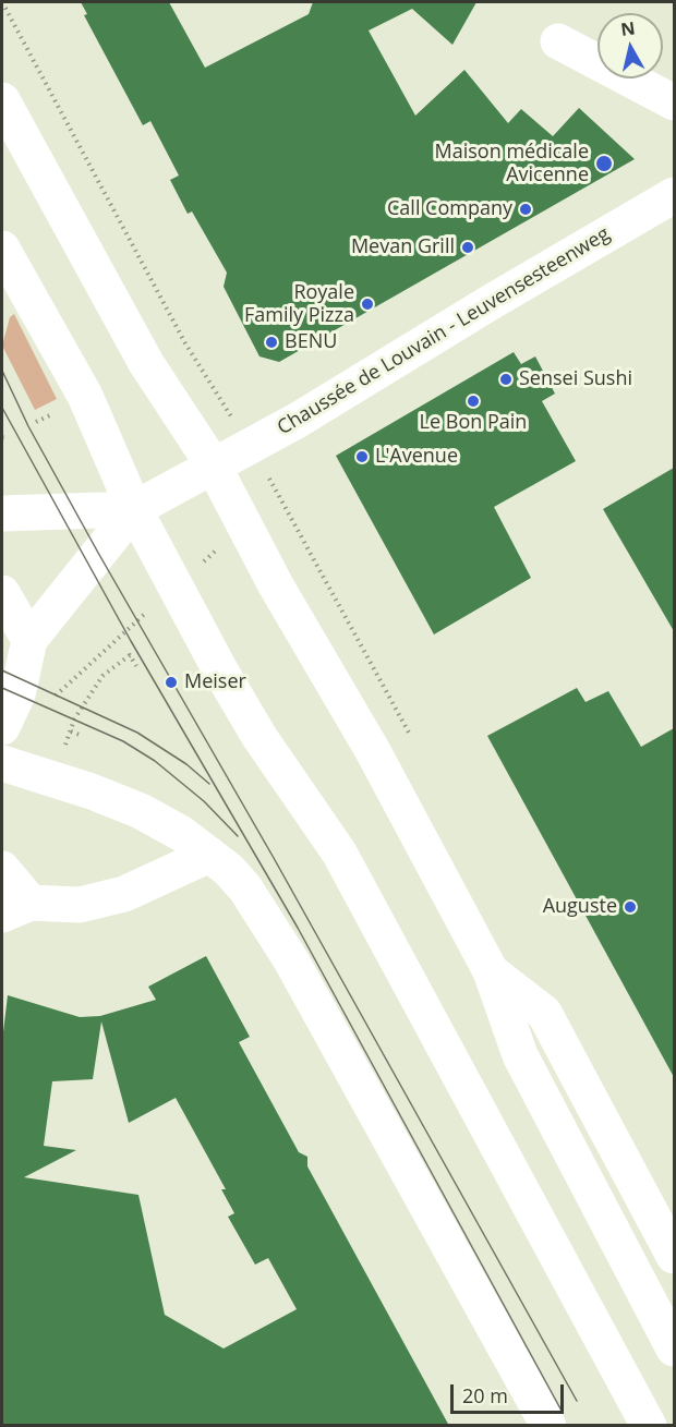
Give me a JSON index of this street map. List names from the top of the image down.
{
  "streets": {
    "main road": ["Chaussée de Louvain - Leuvensesteenweg"]
  },
  "places": [
    "Maison médicale Avicenne",
    "Call Company",
    "Mevan Grill",
    "Royale Family Pizza",
    "BENU",
    "Sensei Sushi",
    "Le Bon Pain",
    "L'Avenue",
    "Meiser",
    "Auguste"
  ],
  "scale_bar": "20 m",
  "north": "top"
}
